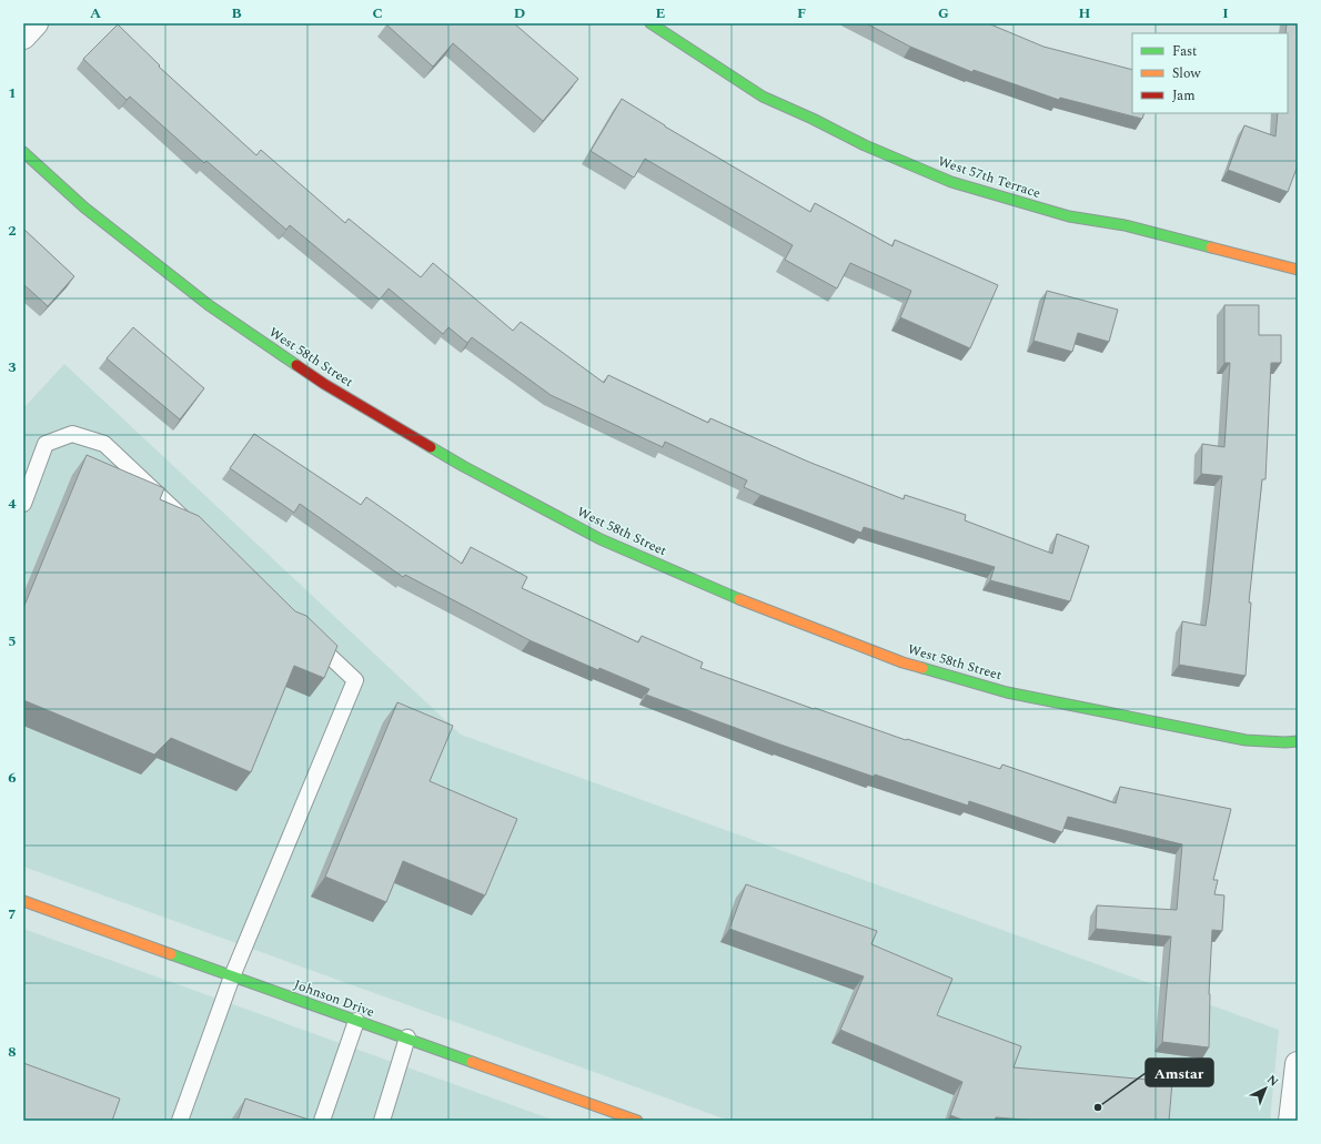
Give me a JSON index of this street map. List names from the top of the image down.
{
  "streets": {
    "street": ["West 57th Terrace", "West 58th Street", "Johnson Drive"]
  },
  "places": ["Amstar"],
  "legend": ["Fast", "Slow", "Jam"],
  "north": "top right",
  "grid": {
    "columns": [
      "A",
      "B",
      "C",
      "D",
      "E",
      "F",
      "G",
      "H",
      "I"
    ],
    "rows": [
      "1",
      "2",
      "3",
      "4",
      "5",
      "6",
      "7",
      "8"
    ]
  }
}
